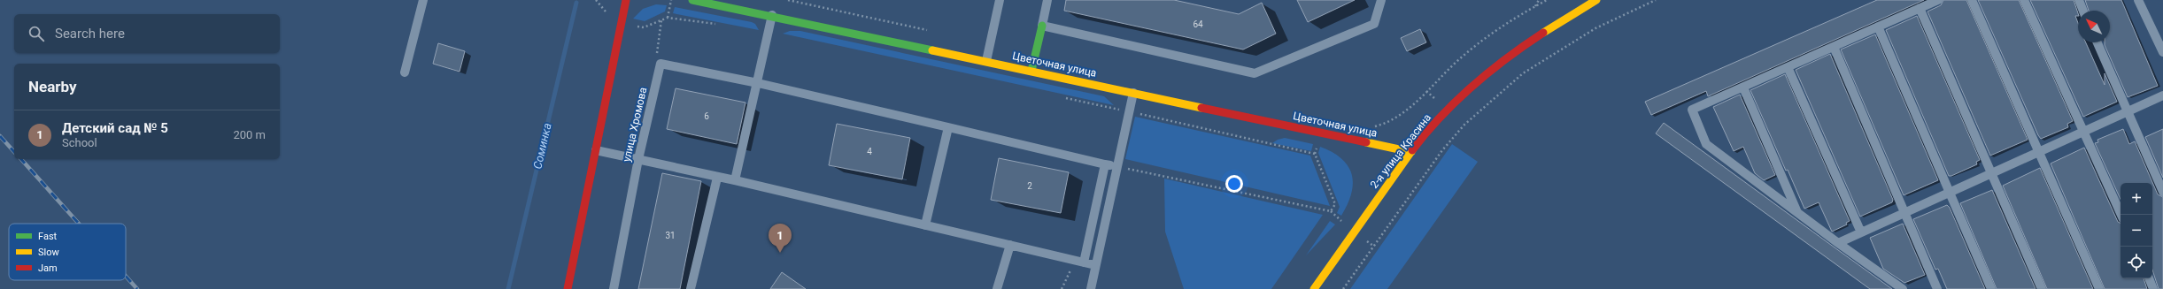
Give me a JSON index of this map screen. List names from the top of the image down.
{
  "streets": {
    "street": ["Цветочная улица", "2-я улица Красина"],
    "lane": ["улица Хромова"]
  },
  "crossings": [
    ["Цветочная улица", "2-я улица Красина"]
  ],
  "water": ["Соминка"],
  "house_numbers": [
    "64",
    "6",
    "4",
    "2",
    "31"
  ],
  "legend": ["Fast", "Slow", "Jam"],
  "north": "top left",
  "page": {
    "search": "Search here",
    "heading": "Nearby",
    "list": [
      {
        "mark": "1",
        "name": "Детский сад № 5",
        "note": "School",
        "value": "200 m"
      }
    ],
    "map_buttons": ["+", "−"],
    "pins": "1"
  }
}
